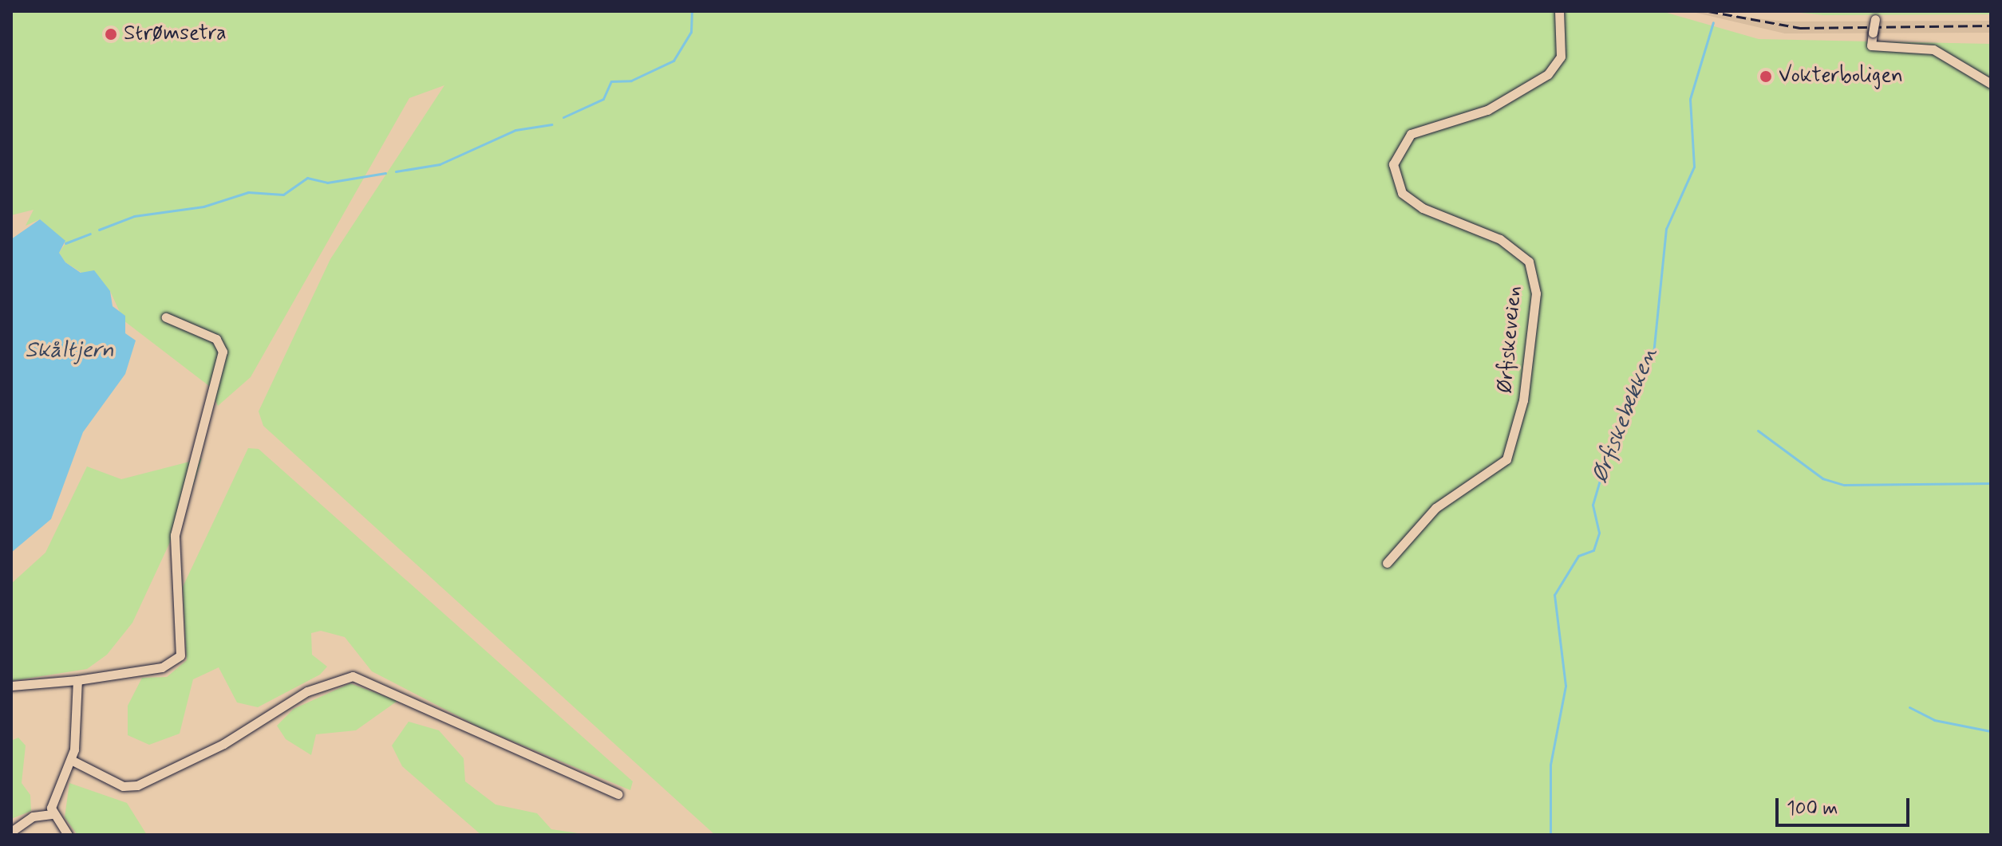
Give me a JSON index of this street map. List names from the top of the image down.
{
  "streets": {
    "street": ["Ørfiskeveien"]
  },
  "water": ["Skåltjern", "Ørfiskebekken"],
  "places": ["Strømsetra", "Vokterboligen"],
  "scale_bar": "100 m"
}
